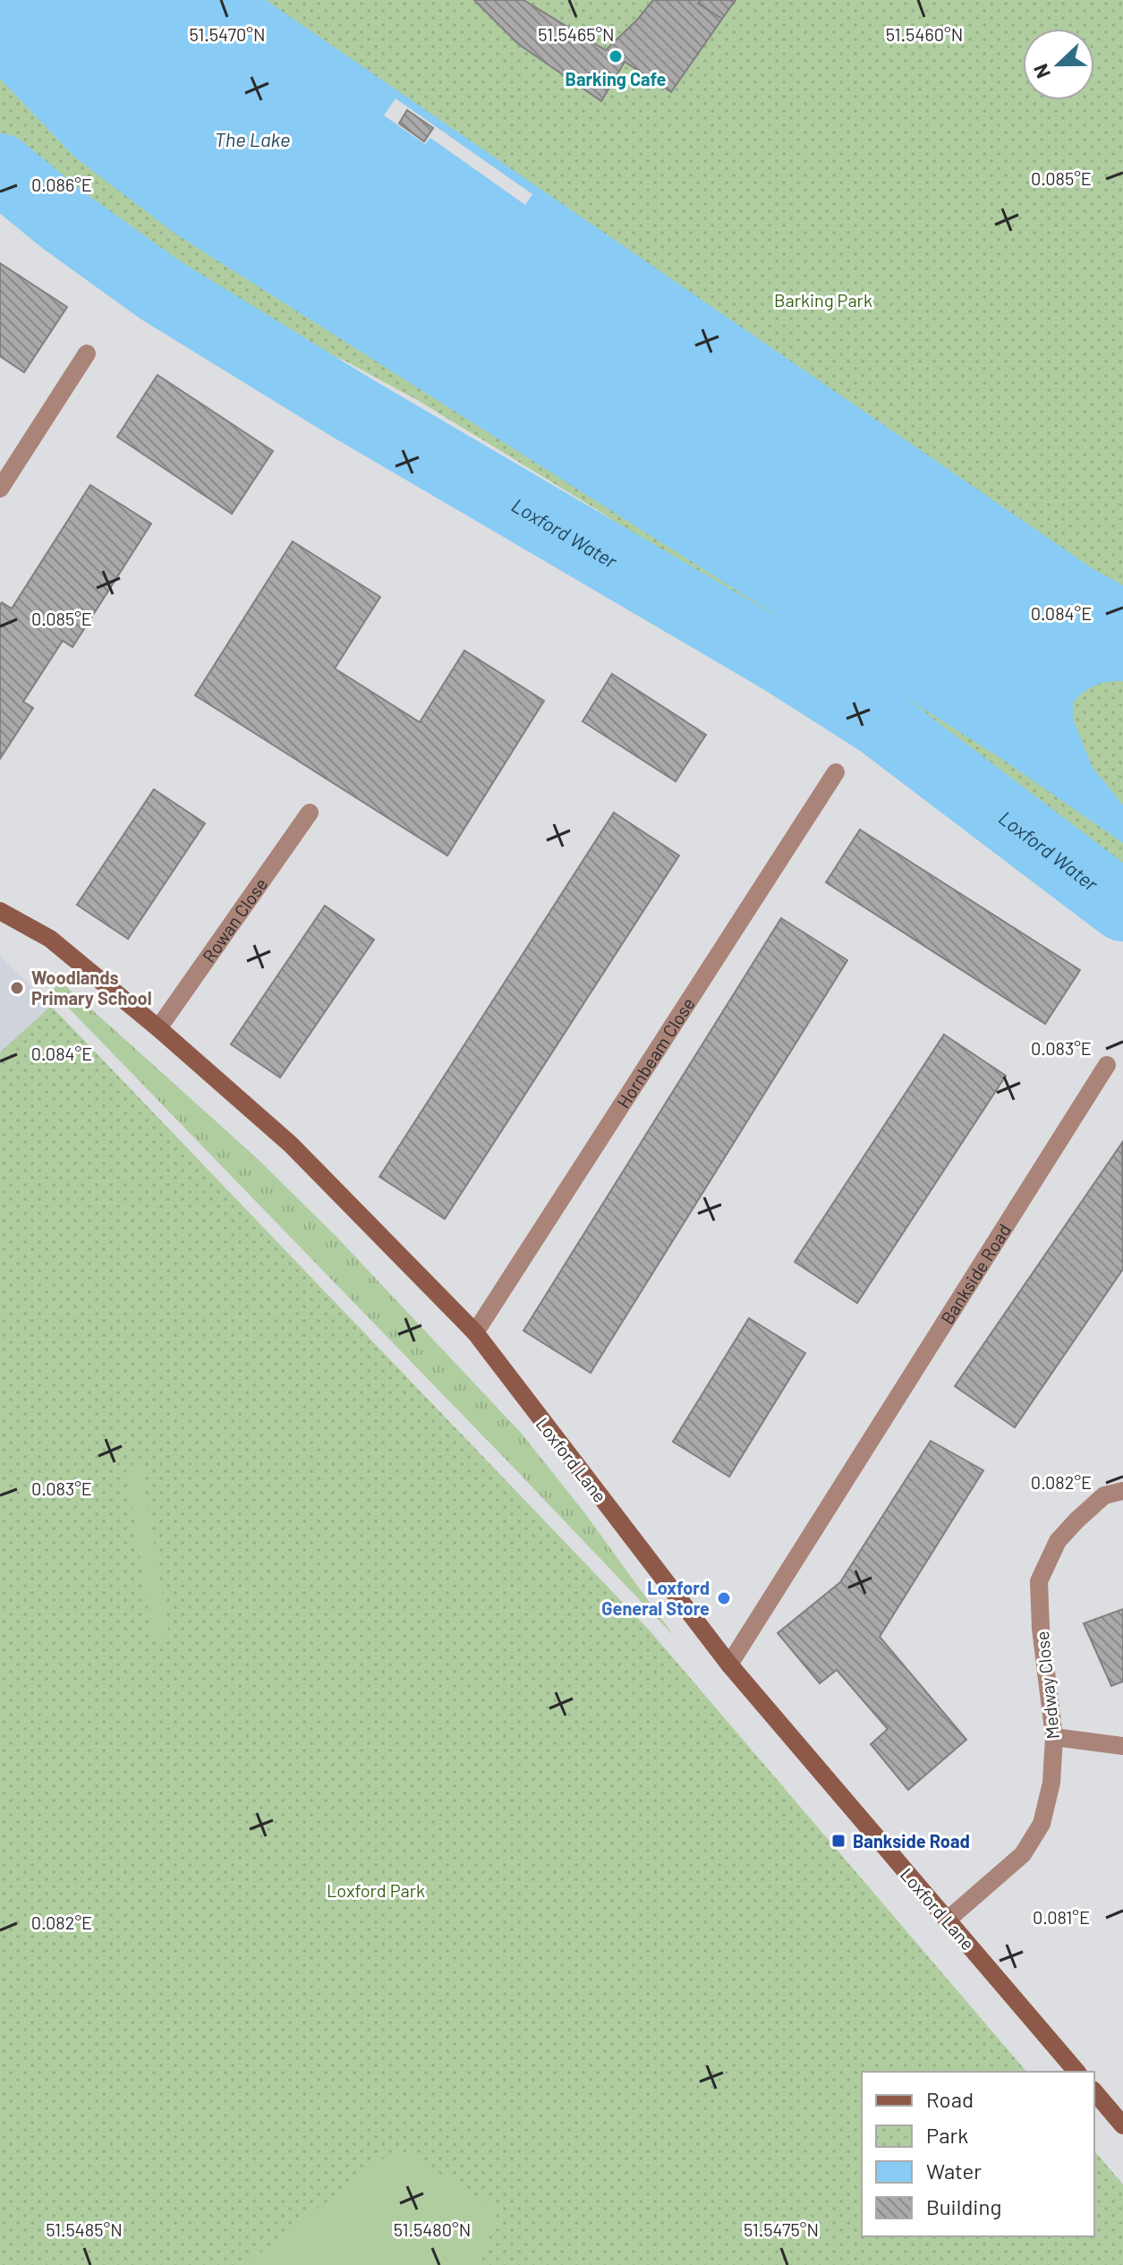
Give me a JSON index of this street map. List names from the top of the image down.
{
  "streets": {
    "street": [
      "Rowan Close",
      "Hornbeam Close",
      "Bankside Road",
      "Loxford Lane",
      "Medway Close"
    ]
  },
  "crossings": [
    ["Rowan Close", "Loxford Lane"],
    ["Hornbeam Close", "Loxford Lane"],
    ["Bankside Road", "Loxford Lane"],
    ["Loxford Lane", "Medway Close"]
  ],
  "water": ["The Lake", "Loxford Water"],
  "parks": ["Barking Park", "Loxford Park"],
  "places": {
    "other": ["Barking Cafe", "Woodlands Primary School", "Loxford General Store"],
    "transit": ["Bankside Road"]
  },
  "legend": [
    "Road",
    "Park",
    "Water",
    "Building"
  ],
  "north": "left",
  "coordinates": [
    "51.5470°N",
    "51.5465°N",
    "51.5460°N",
    "0.085°E",
    "0.086°E",
    "0.084°E",
    "0.083°E",
    "0.082°E",
    "0.081°E",
    "51.5485°N",
    "51.5480°N",
    "51.5475°N"
  ]
}
